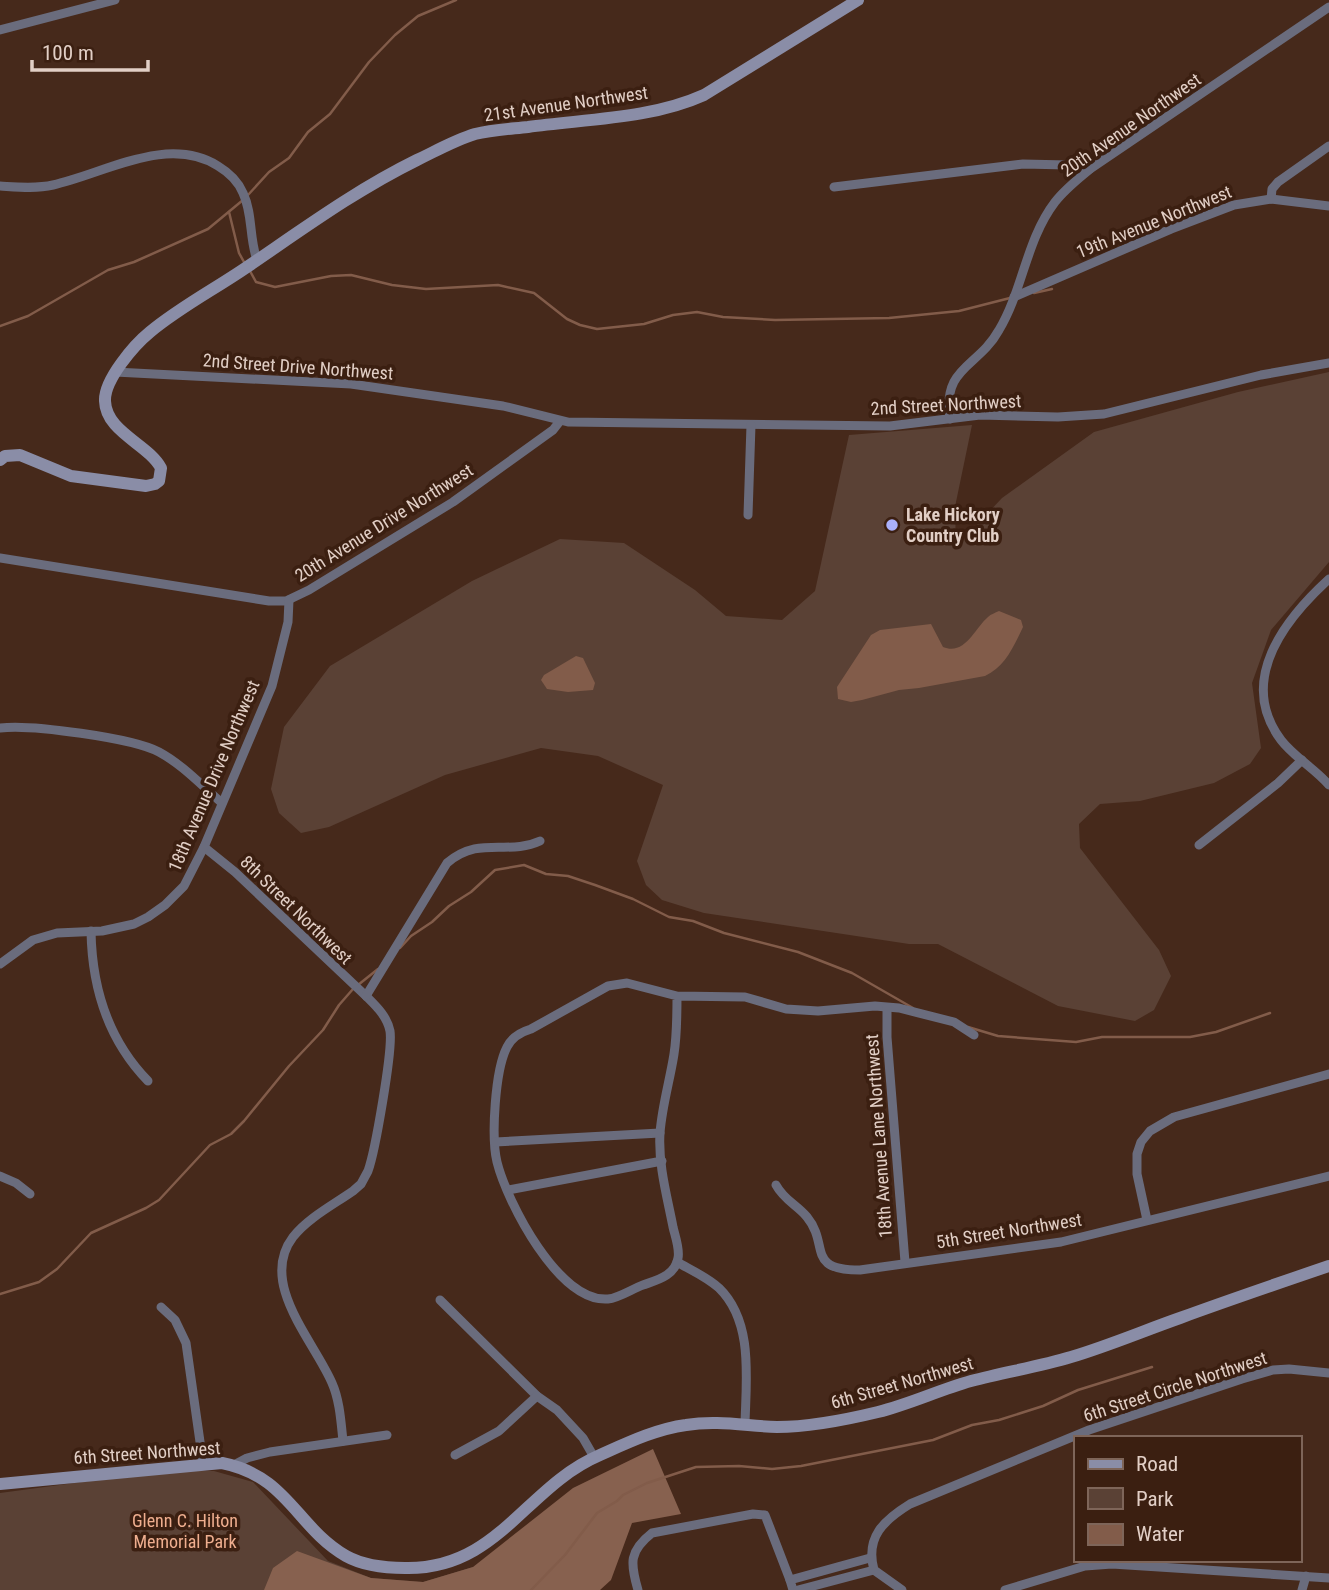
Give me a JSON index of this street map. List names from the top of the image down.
{
  "streets": {
    "street": [
      "21st Avenue Northwest",
      "20th Avenue Northwest",
      "19th Avenue Northwest",
      "2nd Street Drive Northwest",
      "2nd Street Northwest",
      "20th Avenue Drive Northwest",
      "18th Avenue Drive Northwest",
      "8th Street Northwest",
      "18th Avenue Lane Northwest",
      "5th Street Northwest",
      "6th Street Northwest",
      "6th Street Circle Northwest"
    ]
  },
  "crossings": [
    ["21st Avenue Northwest", "2nd Street Drive Northwest"],
    ["20th Avenue Northwest", "19th Avenue Northwest"],
    ["20th Avenue Northwest", "2nd Street Northwest"],
    ["2nd Street Drive Northwest", "2nd Street Northwest"],
    ["2nd Street Drive Northwest", "20th Avenue Drive Northwest"],
    ["2nd Street Northwest", "20th Avenue Drive Northwest"],
    ["20th Avenue Drive Northwest", "18th Avenue Drive Northwest"],
    ["18th Avenue Drive Northwest", "8th Street Northwest"],
    ["18th Avenue Lane Northwest", "5th Street Northwest"]
  ],
  "parks": ["Glenn C. Hilton Memorial Park"],
  "places": ["Lake Hickory Country Club"],
  "legend": ["Road", "Park", "Water"],
  "scale_bar": "100 m"
}
